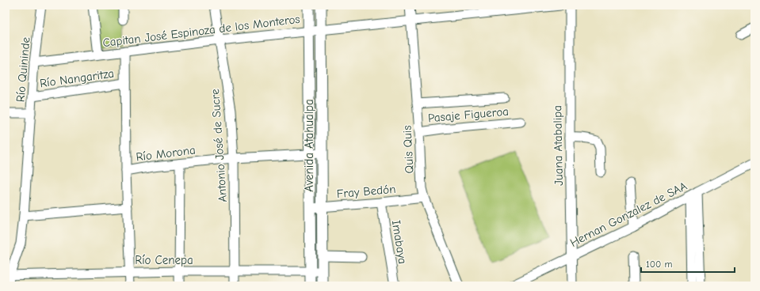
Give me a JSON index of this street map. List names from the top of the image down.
{
  "streets": {
    "main road": ["Avenida Atahualpa"],
    "street": [
      "Capitan José Espinoza de los Monteros",
      "Río Quininde",
      "Río Nangaritza",
      "Pasaje Figueroa",
      "Antonio José de Sucre",
      "Juana Atabalipa",
      "Quis Quis",
      "Río Morona",
      "Fray Bedón",
      "Hernan Gonzalez de SAA",
      "Imabaya",
      "Río Cenepa"
    ]
  },
  "crossings": [
    ["Capitan José Espinoza de los Monteros", "Río Quininde"],
    ["Capitan José Espinoza de los Monteros", "Antonio José de Sucre"],
    ["Capitan José Espinoza de los Monteros", "Avenida Atahualpa"],
    ["Capitan José Espinoza de los Monteros", "Quis Quis"],
    ["Río Quininde", "Río Nangaritza"],
    ["Río Quininde", "Río Cenepa"],
    ["Pasaje Figueroa", "Quis Quis"],
    ["Antonio José de Sucre", "Río Morona"],
    ["Antonio José de Sucre", "Río Cenepa"],
    ["Avenida Atahualpa", "Río Morona"],
    ["Avenida Atahualpa", "Fray Bedón"],
    ["Avenida Atahualpa", "Río Cenepa"],
    ["Juana Atabalipa", "Hernan Gonzalez de SAA"],
    ["Quis Quis", "Fray Bedón"],
    ["Fray Bedón", "Imabaya"]
  ],
  "scale_bar": "100 m"
}
